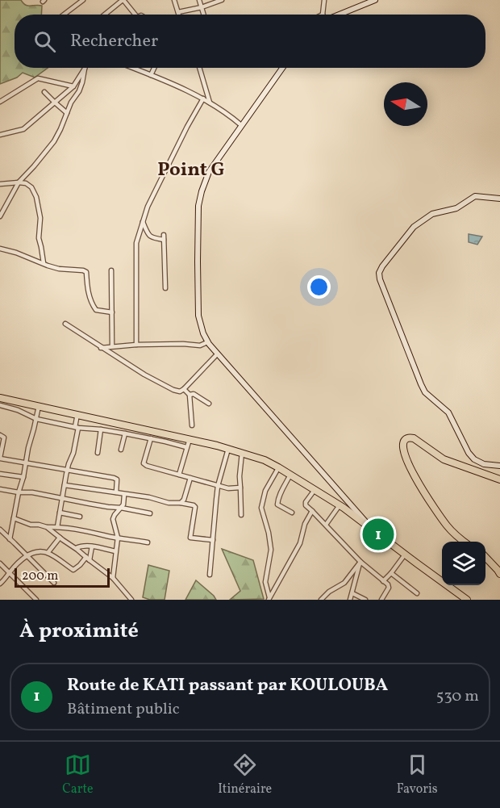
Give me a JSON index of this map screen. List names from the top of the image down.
{
  "districts": ["Point G"],
  "scale_bar": "200 m",
  "north": "left",
  "page": {
    "search": "Rechercher",
    "pins": "1",
    "scale": "200 m",
    "heading": "À proximité",
    "list": [
      {
        "mark": "1",
        "name": "Route de KATI passant par KOULOUBA",
        "note": "Bâtiment public",
        "value": "530 m"
      }
    ],
    "nav": ["Carte", "Itinéraire", "Favoris"]
  }
}
